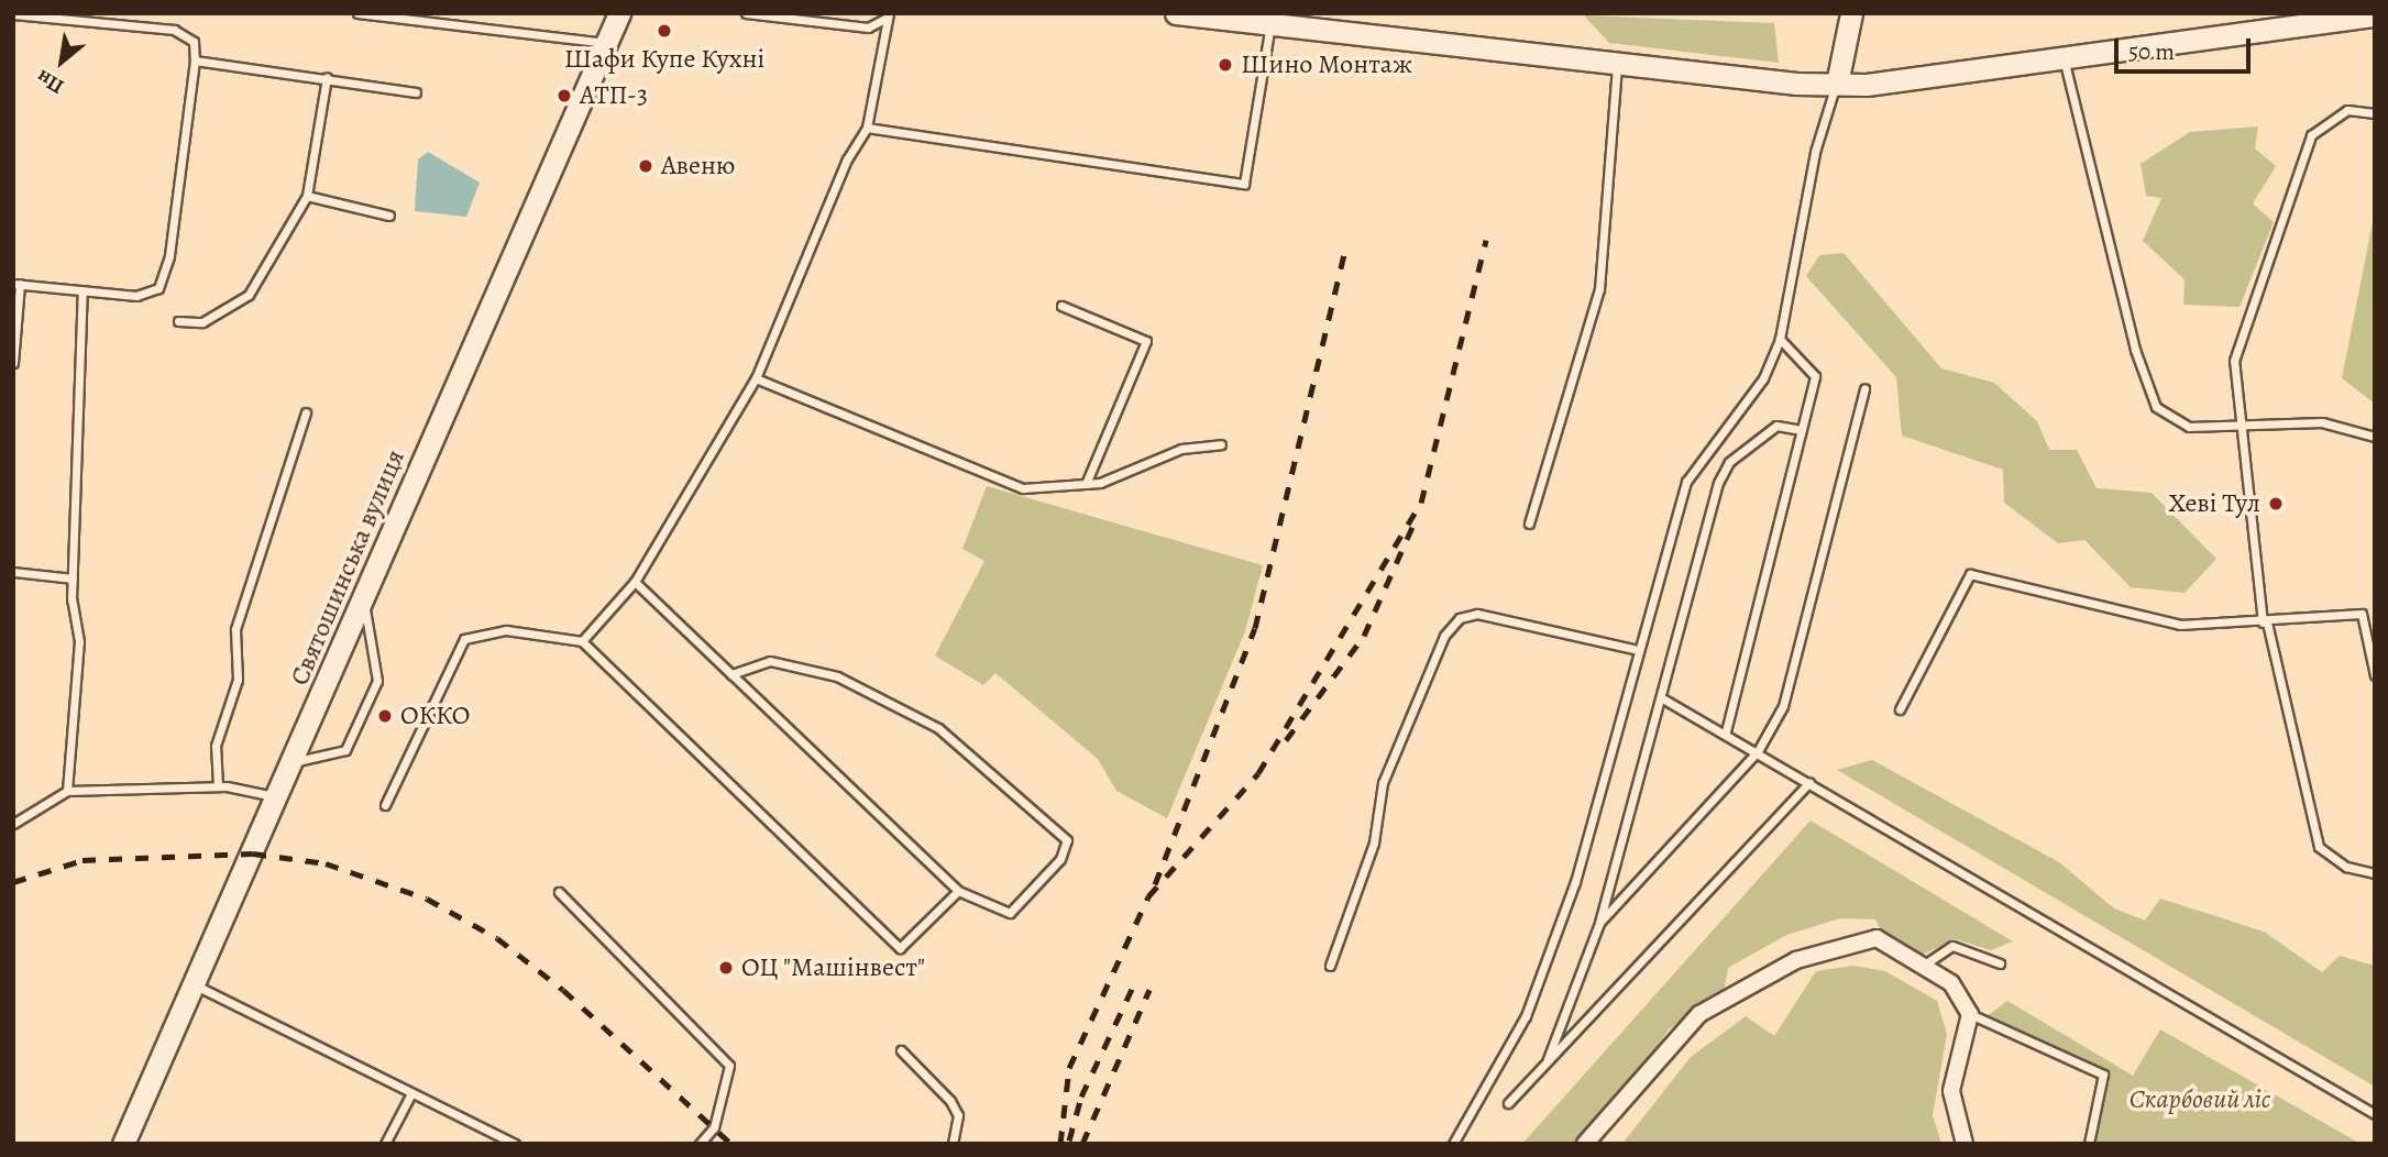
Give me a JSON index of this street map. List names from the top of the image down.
{
  "streets": {
    "main road": ["Святошинська вулиця"]
  },
  "parks": ["Скарбовий ліс"],
  "places": [
    "Шафи Купе Кухні",
    "Шино Монтаж",
    "АТП-3",
    "Авеню",
    "Хеві Тул",
    "ОККО",
    "ОЦ \"Машінвест\""
  ],
  "scale_bar": "50 m",
  "north": "bottom left"
}
